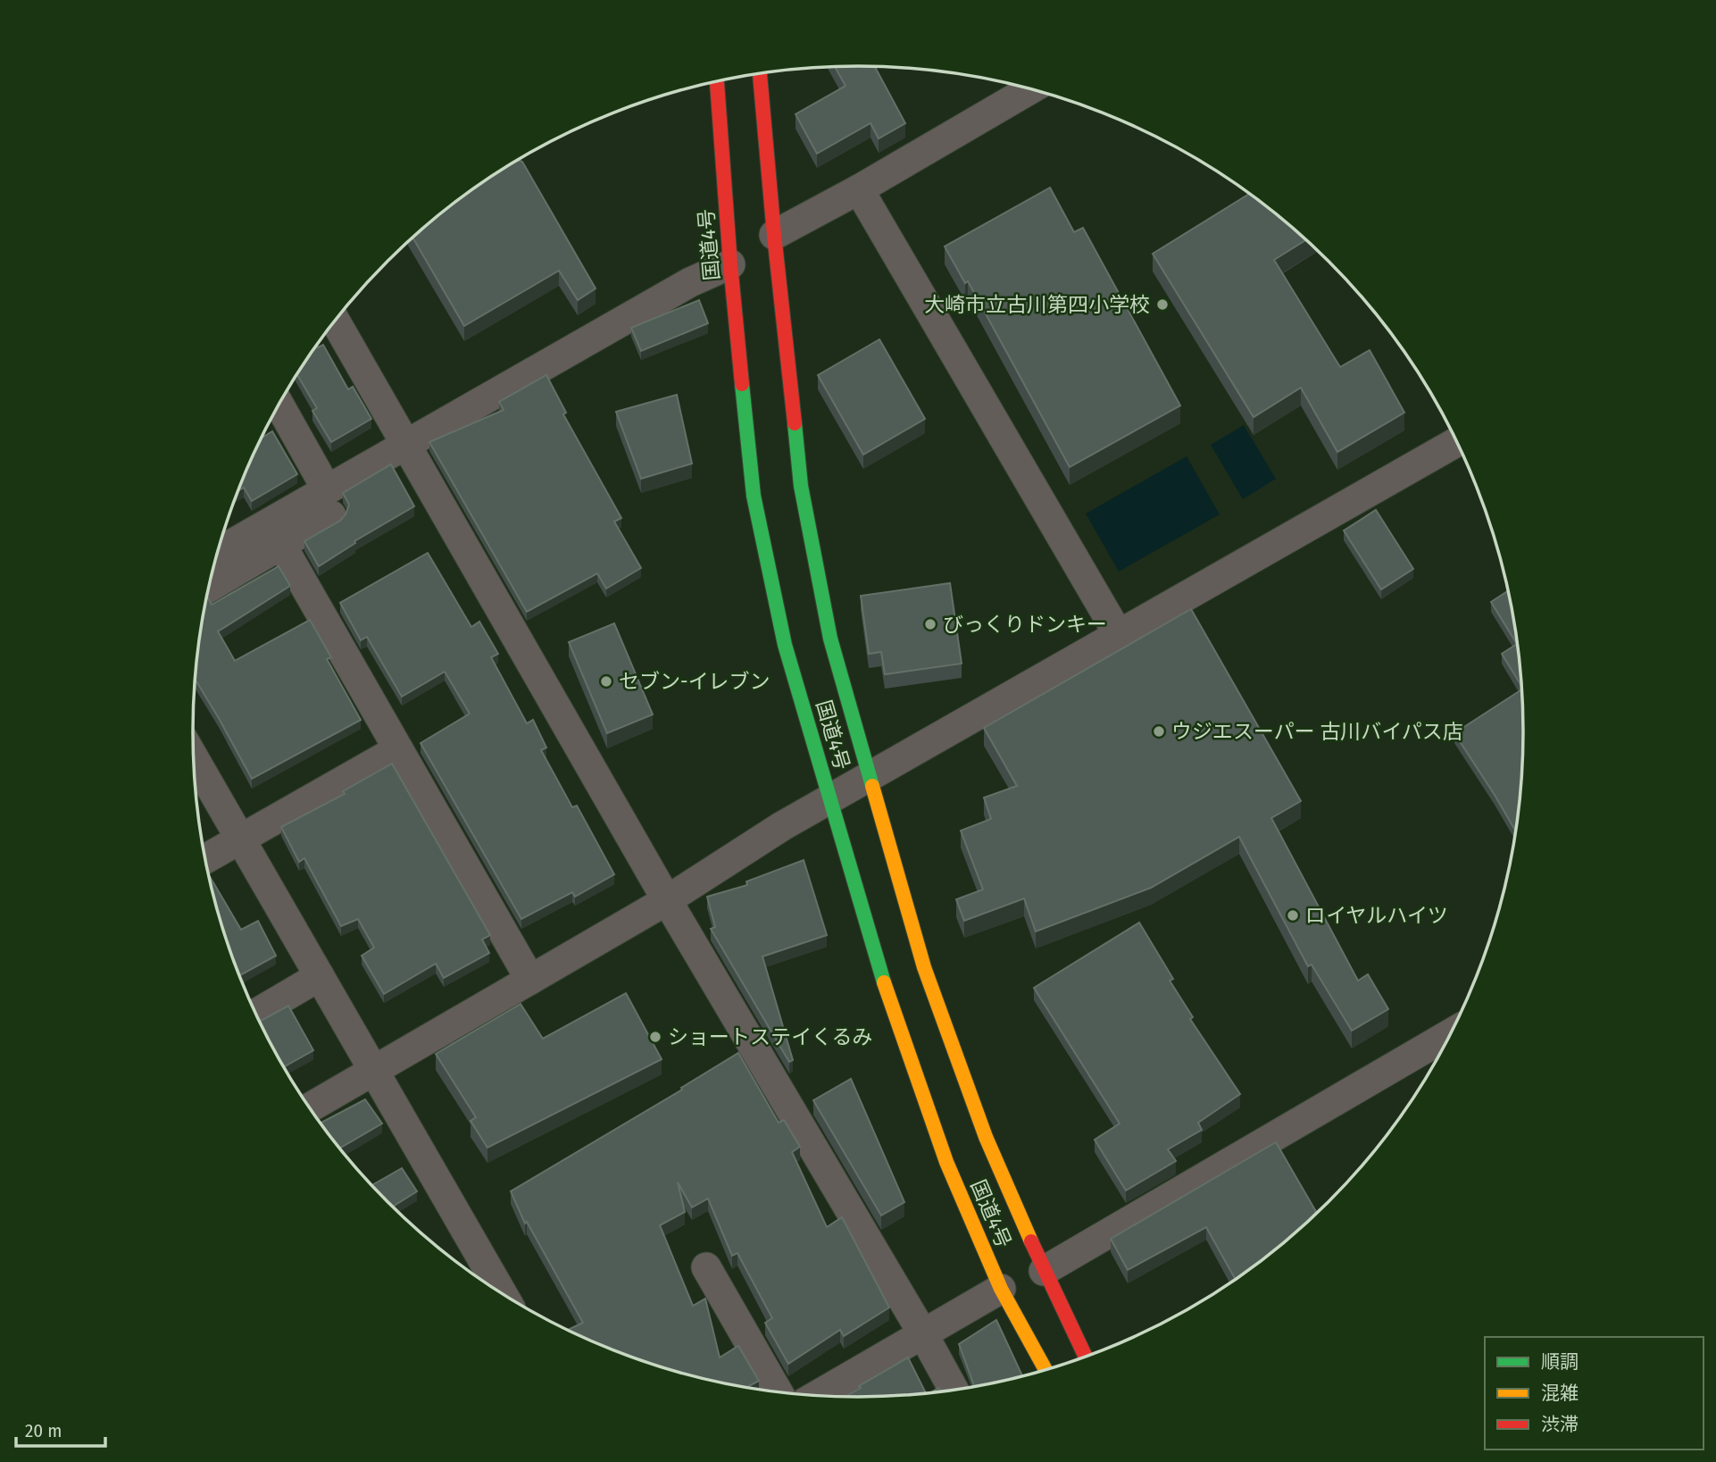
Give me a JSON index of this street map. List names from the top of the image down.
{
  "streets": {
    "highway": ["国道4号"]
  },
  "places": [
    "大崎市立古川第四小学校",
    "びっくりドンキー",
    "セブン-イレブン",
    "ウジエスーパー 古川バイパス店",
    "ロイヤルハイツ",
    "ショートステイくるみ"
  ],
  "legend": ["順調", "混雑", "渋滞"],
  "scale_bar": "20 m"
}
